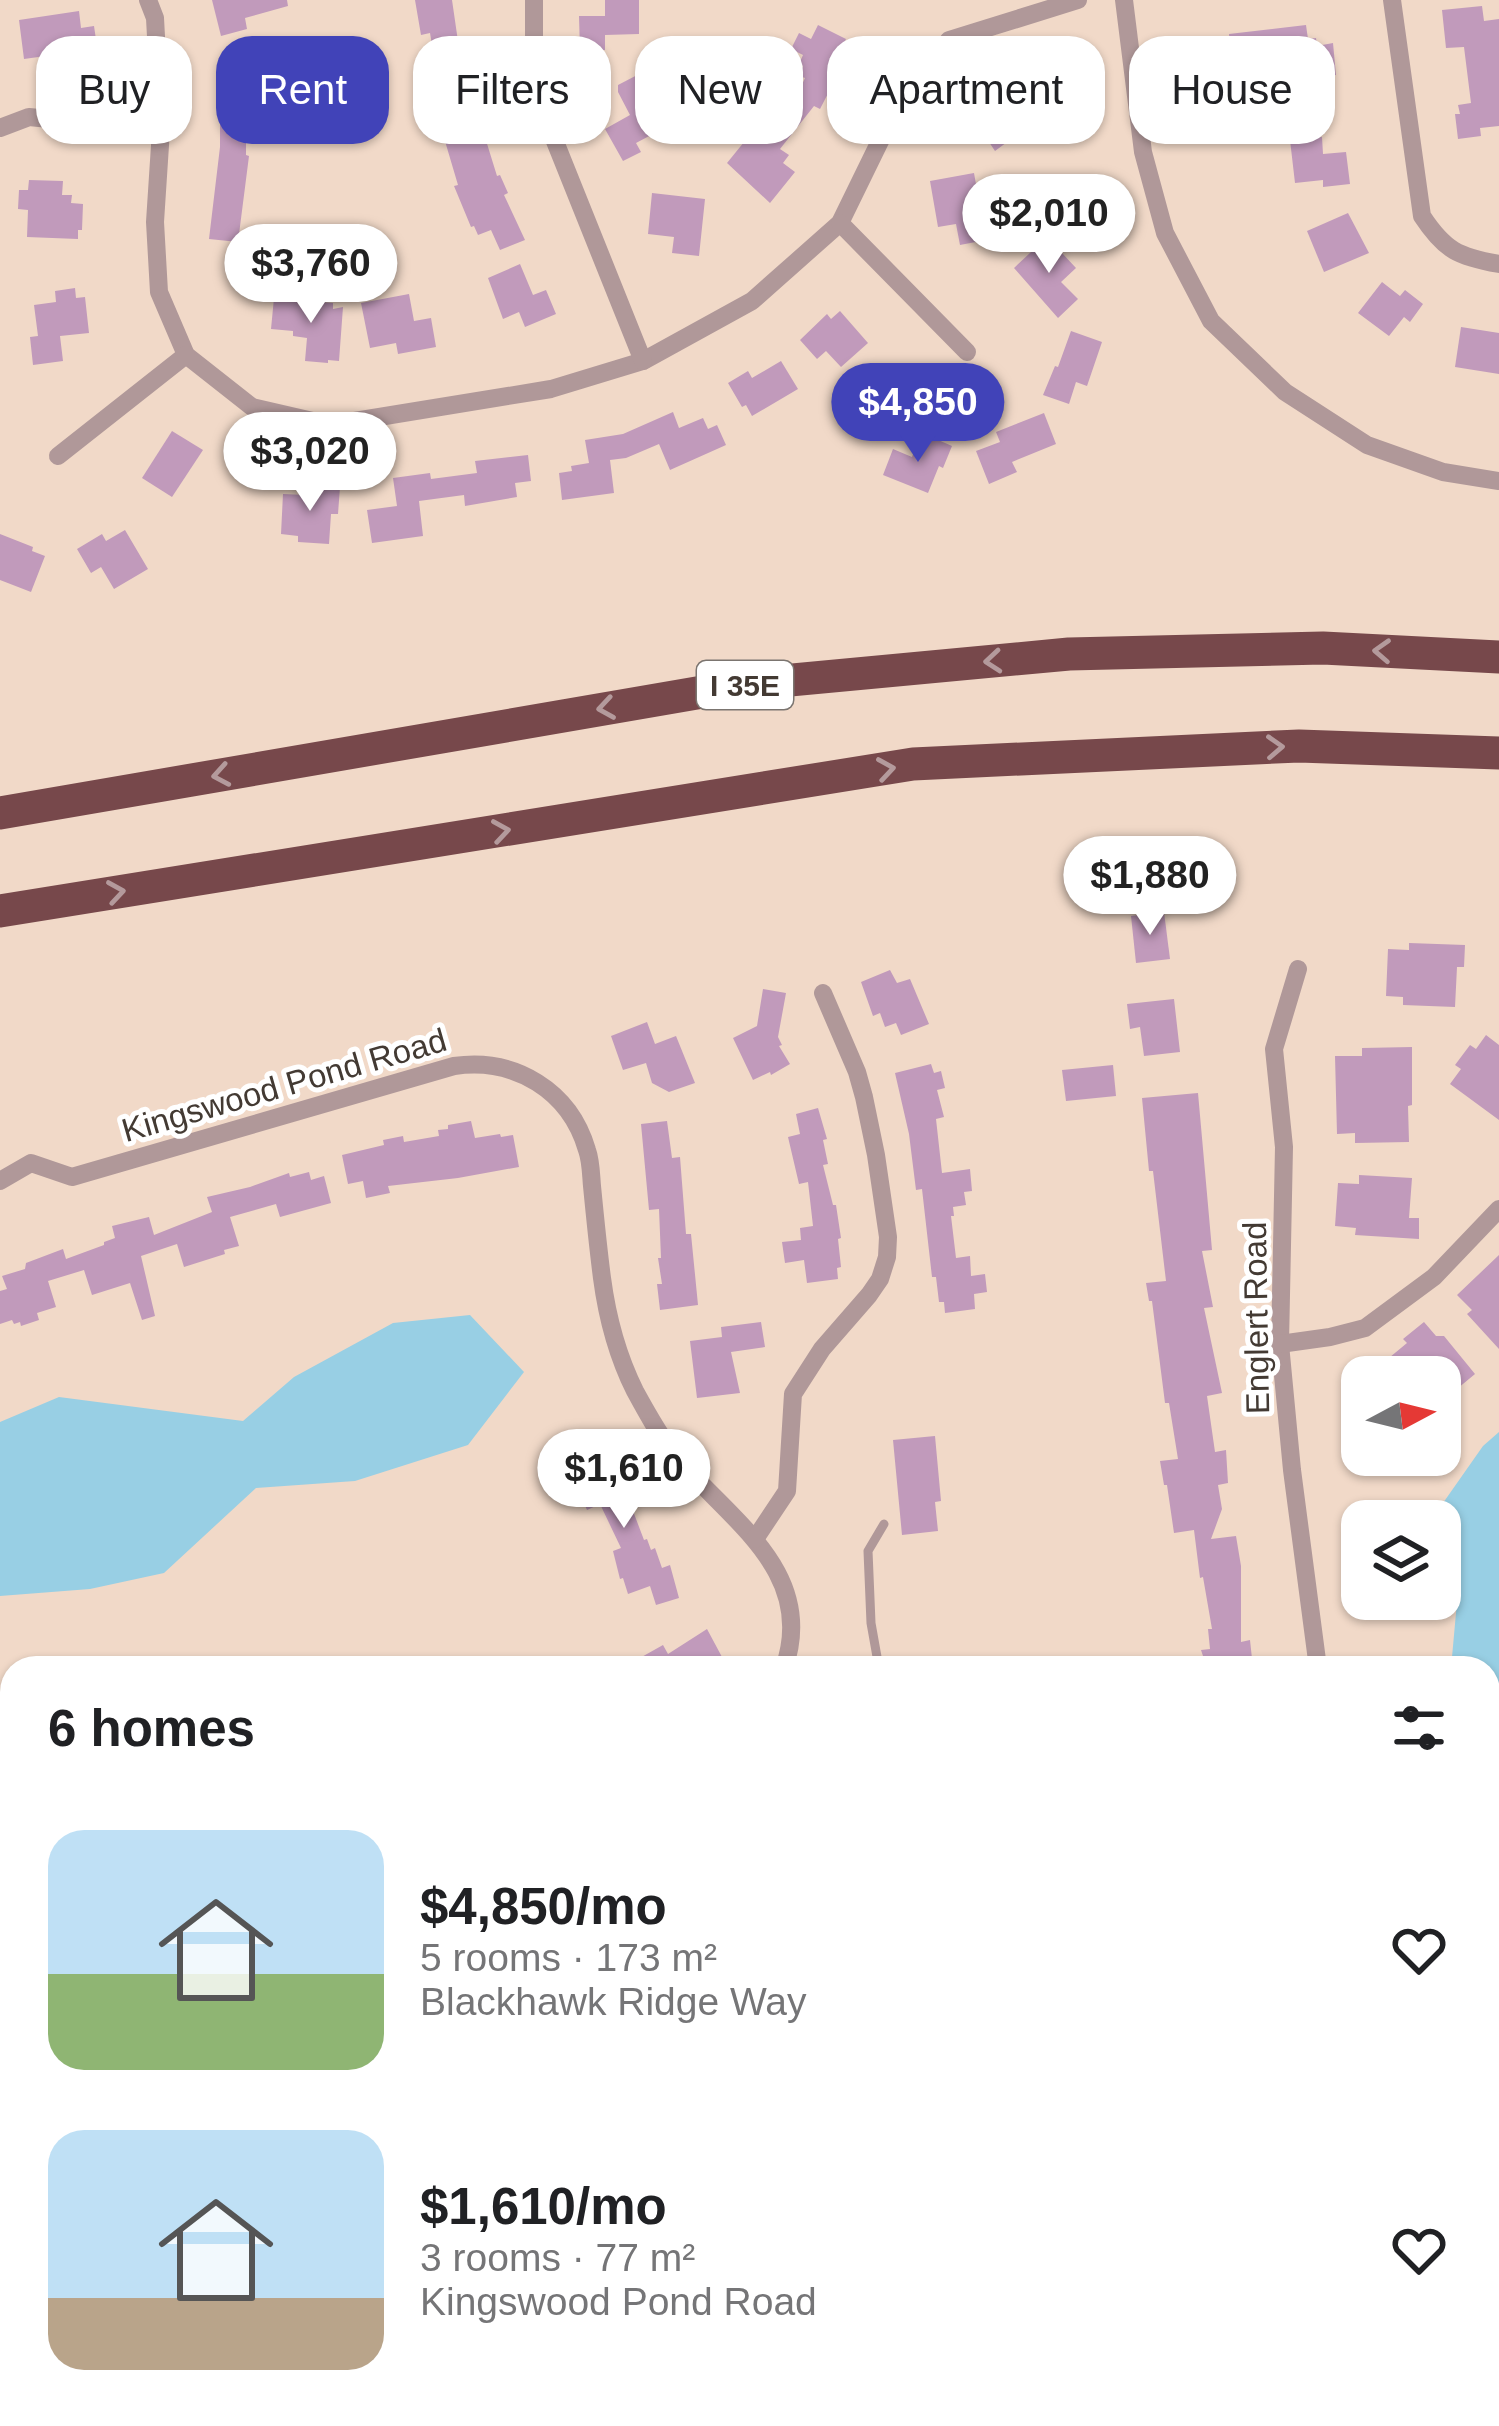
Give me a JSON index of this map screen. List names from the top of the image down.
{
  "streets": {
    "highway": ["I 35E"],
    "street": ["Kingswood Pond Road", "Englert Road"]
  },
  "north": "right",
  "page": {
    "chip": [
      "Buy",
      "Rent",
      "Filters",
      "New",
      "Apartment",
      "House"
    ],
    "price": [
      "$2,010",
      "$3,760",
      "$4,850",
      "$3,020",
      "$1,880",
      "$1,610"
    ],
    "heading": "6 homes",
    "list": [
      {
        "name": "$4,850/mo",
        "note": "5 rooms · 173 m² · Blackhawk Ridge Way"
      },
      {
        "name": "$1,610/mo",
        "note": "3 rooms · 77 m² · Kingswood Pond Road"
      }
    ]
  }
}
